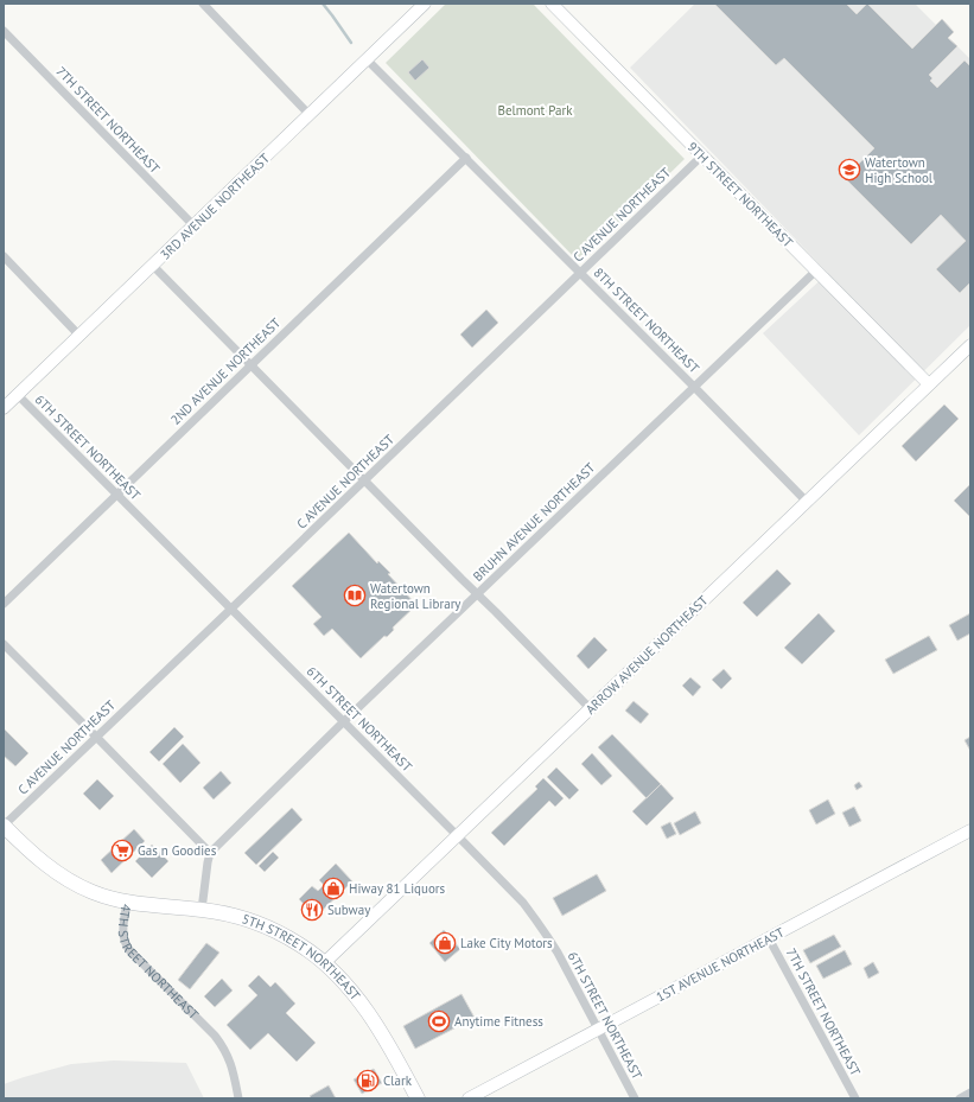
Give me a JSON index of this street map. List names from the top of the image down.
{
  "streets": {
    "main road": ["5TH STREET NORTHEAST", "4TH STREET NORTHEAST"],
    "street": [
      "7TH STREET NORTHEAST",
      "9TH STREET NORTHEAST",
      "3RD AVENUE NORTHEAST",
      "C AVENUE NORTHEAST",
      "8TH STREET NORTHEAST",
      "2ND AVENUE NORTHEAST",
      "6TH STREET NORTHEAST",
      "BRUHN AVENUE NORTHEAST",
      "ARROW AVENUE NORTHEAST",
      "1ST AVENUE NORTHEAST"
    ]
  },
  "crossings": [
    ["7TH STREET NORTHEAST", "3RD AVENUE NORTHEAST"],
    ["7TH STREET NORTHEAST", "1ST AVENUE NORTHEAST"],
    ["9TH STREET NORTHEAST", "C AVENUE NORTHEAST"],
    ["9TH STREET NORTHEAST", "BRUHN AVENUE NORTHEAST"],
    ["9TH STREET NORTHEAST", "ARROW AVENUE NORTHEAST"],
    ["3RD AVENUE NORTHEAST", "8TH STREET NORTHEAST"],
    ["3RD AVENUE NORTHEAST", "6TH STREET NORTHEAST"],
    ["C AVENUE NORTHEAST", "8TH STREET NORTHEAST"],
    ["C AVENUE NORTHEAST", "6TH STREET NORTHEAST"],
    ["C AVENUE NORTHEAST", "4TH STREET NORTHEAST"],
    ["8TH STREET NORTHEAST", "2ND AVENUE NORTHEAST"],
    ["8TH STREET NORTHEAST", "BRUHN AVENUE NORTHEAST"],
    ["8TH STREET NORTHEAST", "ARROW AVENUE NORTHEAST"],
    ["2ND AVENUE NORTHEAST", "6TH STREET NORTHEAST"],
    ["6TH STREET NORTHEAST", "BRUHN AVENUE NORTHEAST"],
    ["6TH STREET NORTHEAST", "ARROW AVENUE NORTHEAST"],
    ["6TH STREET NORTHEAST", "1ST AVENUE NORTHEAST"],
    ["ARROW AVENUE NORTHEAST", "5TH STREET NORTHEAST"],
    ["5TH STREET NORTHEAST", "4TH STREET NORTHEAST"]
  ],
  "parks": ["Belmont Park"],
  "places": {
    "school or university": ["Watertown High School"],
    "library": ["Watertown Regional Library"],
    "supermarket": ["Gas n Goodies"],
    "shop": ["Hiway 81 Liquors", "Lake City Motors"],
    "restaurant": ["Subway"],
    "sports": ["Anytime Fitness"],
    "fuel station": ["Clark"]
  }
}
